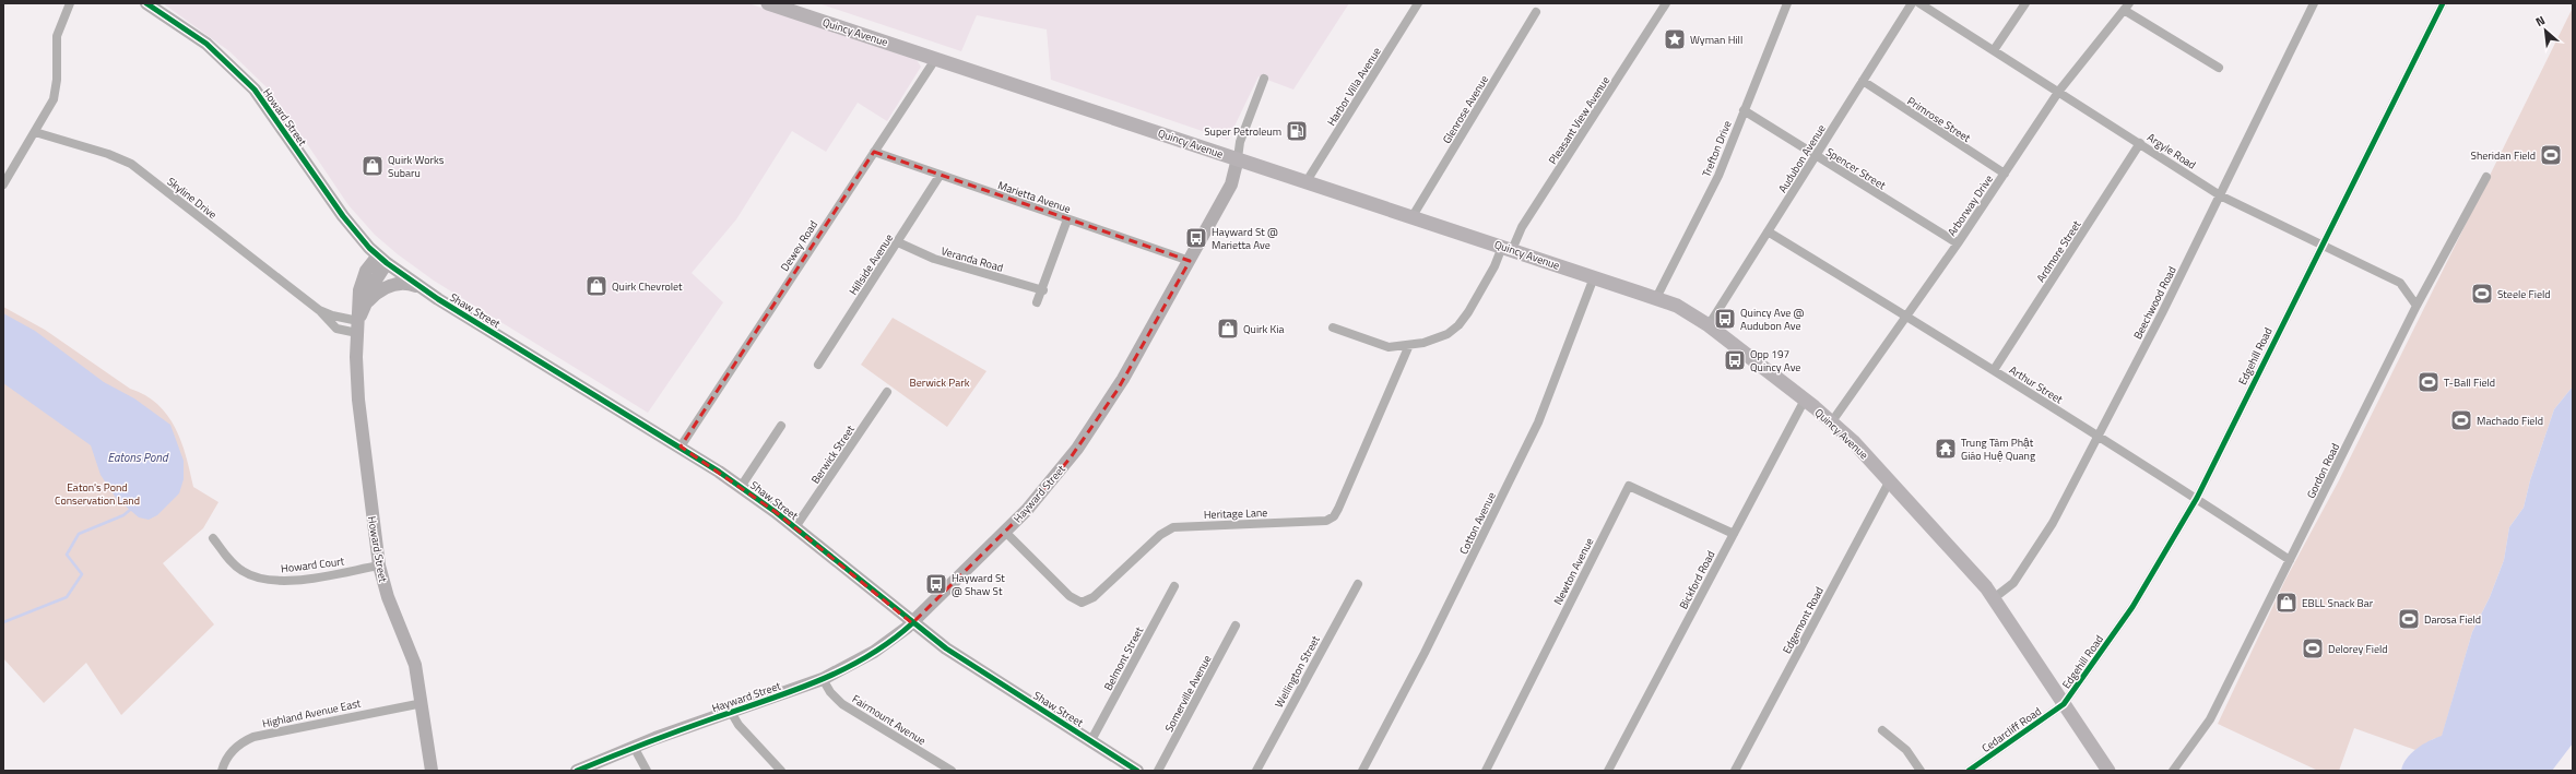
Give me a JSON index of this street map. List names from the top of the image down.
{
  "streets": {
    "main road": ["Quincy Avenue"],
    "street": [
      "Harbor Villa Avenue",
      "Glenrose Avenue",
      "Howard Street",
      "Primrose Street",
      "Pleasant View Avenue",
      "Trefton Drive",
      "Argyle Road",
      "Audubon Avenue",
      "Spencer Street",
      "Marietta Avenue",
      "Skyline Drive",
      "Arborway Drive",
      "Dewey Road",
      "Ardmore Street",
      "Veranda Road",
      "Hillside Avenue",
      "Beechwood Road",
      "Shaw Street",
      "Edgehill Road",
      "Arthur Street",
      "Berwick Street",
      "Gordon Road",
      "Hayward Street",
      "Heritage Lane",
      "Cotton Avenue",
      "Howard Court",
      "Newton Avenue",
      "Bickford Road",
      "Edgemont Road",
      "Belmont Street",
      "Wellington Street",
      "Somerville Avenue",
      "Highland Avenue East",
      "Fairmount Avenue",
      "Cedarcliff Road"
    ]
  },
  "crossings": [
    ["Quincy Avenue", "Harbor Villa Avenue"],
    ["Quincy Avenue", "Glenrose Avenue"],
    ["Quincy Avenue", "Pleasant View Avenue"],
    ["Quincy Avenue", "Trefton Drive"],
    ["Quincy Avenue", "Audubon Avenue"],
    ["Quincy Avenue", "Arborway Drive"],
    ["Quincy Avenue", "Dewey Road"],
    ["Quincy Avenue", "Beechwood Road"],
    ["Quincy Avenue", "Edgehill Road"],
    ["Quincy Avenue", "Hayward Street"],
    ["Quincy Avenue", "Cotton Avenue"],
    ["Quincy Avenue", "Bickford Road"],
    ["Quincy Avenue", "Edgemont Road"],
    ["Quincy Avenue", "Cedarcliff Road"],
    ["Howard Street", "Skyline Drive"],
    ["Howard Street", "Shaw Street"],
    ["Howard Street", "Howard Court"],
    ["Howard Street", "Highland Avenue East"],
    ["Primrose Street", "Audubon Avenue"],
    ["Primrose Street", "Arborway Drive"],
    ["Pleasant View Avenue", "Heritage Lane"],
    ["Trefton Drive", "Spencer Street"],
    ["Argyle Road", "Arborway Drive"],
    ["Argyle Road", "Ardmore Street"],
    ["Argyle Road", "Beechwood Road"],
    ["Argyle Road", "Edgehill Road"],
    ["Argyle Road", "Gordon Road"],
    ["Audubon Avenue", "Spencer Street"],
    ["Audubon Avenue", "Arthur Street"],
    ["Spencer Street", "Arborway Drive"],
    ["Marietta Avenue", "Dewey Road"],
    ["Marietta Avenue", "Hillside Avenue"],
    ["Marietta Avenue", "Hayward Street"],
    ["Arborway Drive", "Arthur Street"],
    ["Dewey Road", "Shaw Street"],
    ["Ardmore Street", "Arthur Street"],
    ["Veranda Road", "Hillside Avenue"],
    ["Beechwood Road", "Arthur Street"],
    ["Shaw Street", "Berwick Street"],
    ["Shaw Street", "Hayward Street"],
    ["Shaw Street", "Belmont Street"],
    ["Edgehill Road", "Arthur Street"],
    ["Edgehill Road", "Cedarcliff Road"],
    ["Arthur Street", "Gordon Road"],
    ["Hayward Street", "Heritage Lane"],
    ["Hayward Street", "Fairmount Avenue"],
    ["Newton Avenue", "Bickford Road"]
  ],
  "water": ["Eatons Pond"],
  "parks": ["Berwick Park", "Eaton's Pond Conservation Land"],
  "places": {
    "place": ["Wyman Hill"],
    "fuel station": ["Super Petroleum"],
    "sports": [
      "Sheridan Field",
      "Steele Field",
      "T-Ball Field",
      "Machado Field",
      "Darosa Field",
      "Delorey Field"
    ],
    "shop": [
      "Quirk Works Subaru",
      "Quirk Chevrolet",
      "Quirk Kia",
      "EBLL Snack Bar"
    ],
    "bus stop": [
      "Hayward St @ Marietta Ave",
      "Quincy Ave @ Audubon Ave",
      "Opp 197 Quincy Ave",
      "Hayward St @ Shaw St"
    ],
    "temple": ["Trung Tâm Phật Giáo Huệ Quang"]
  },
  "north": "top left"
}
